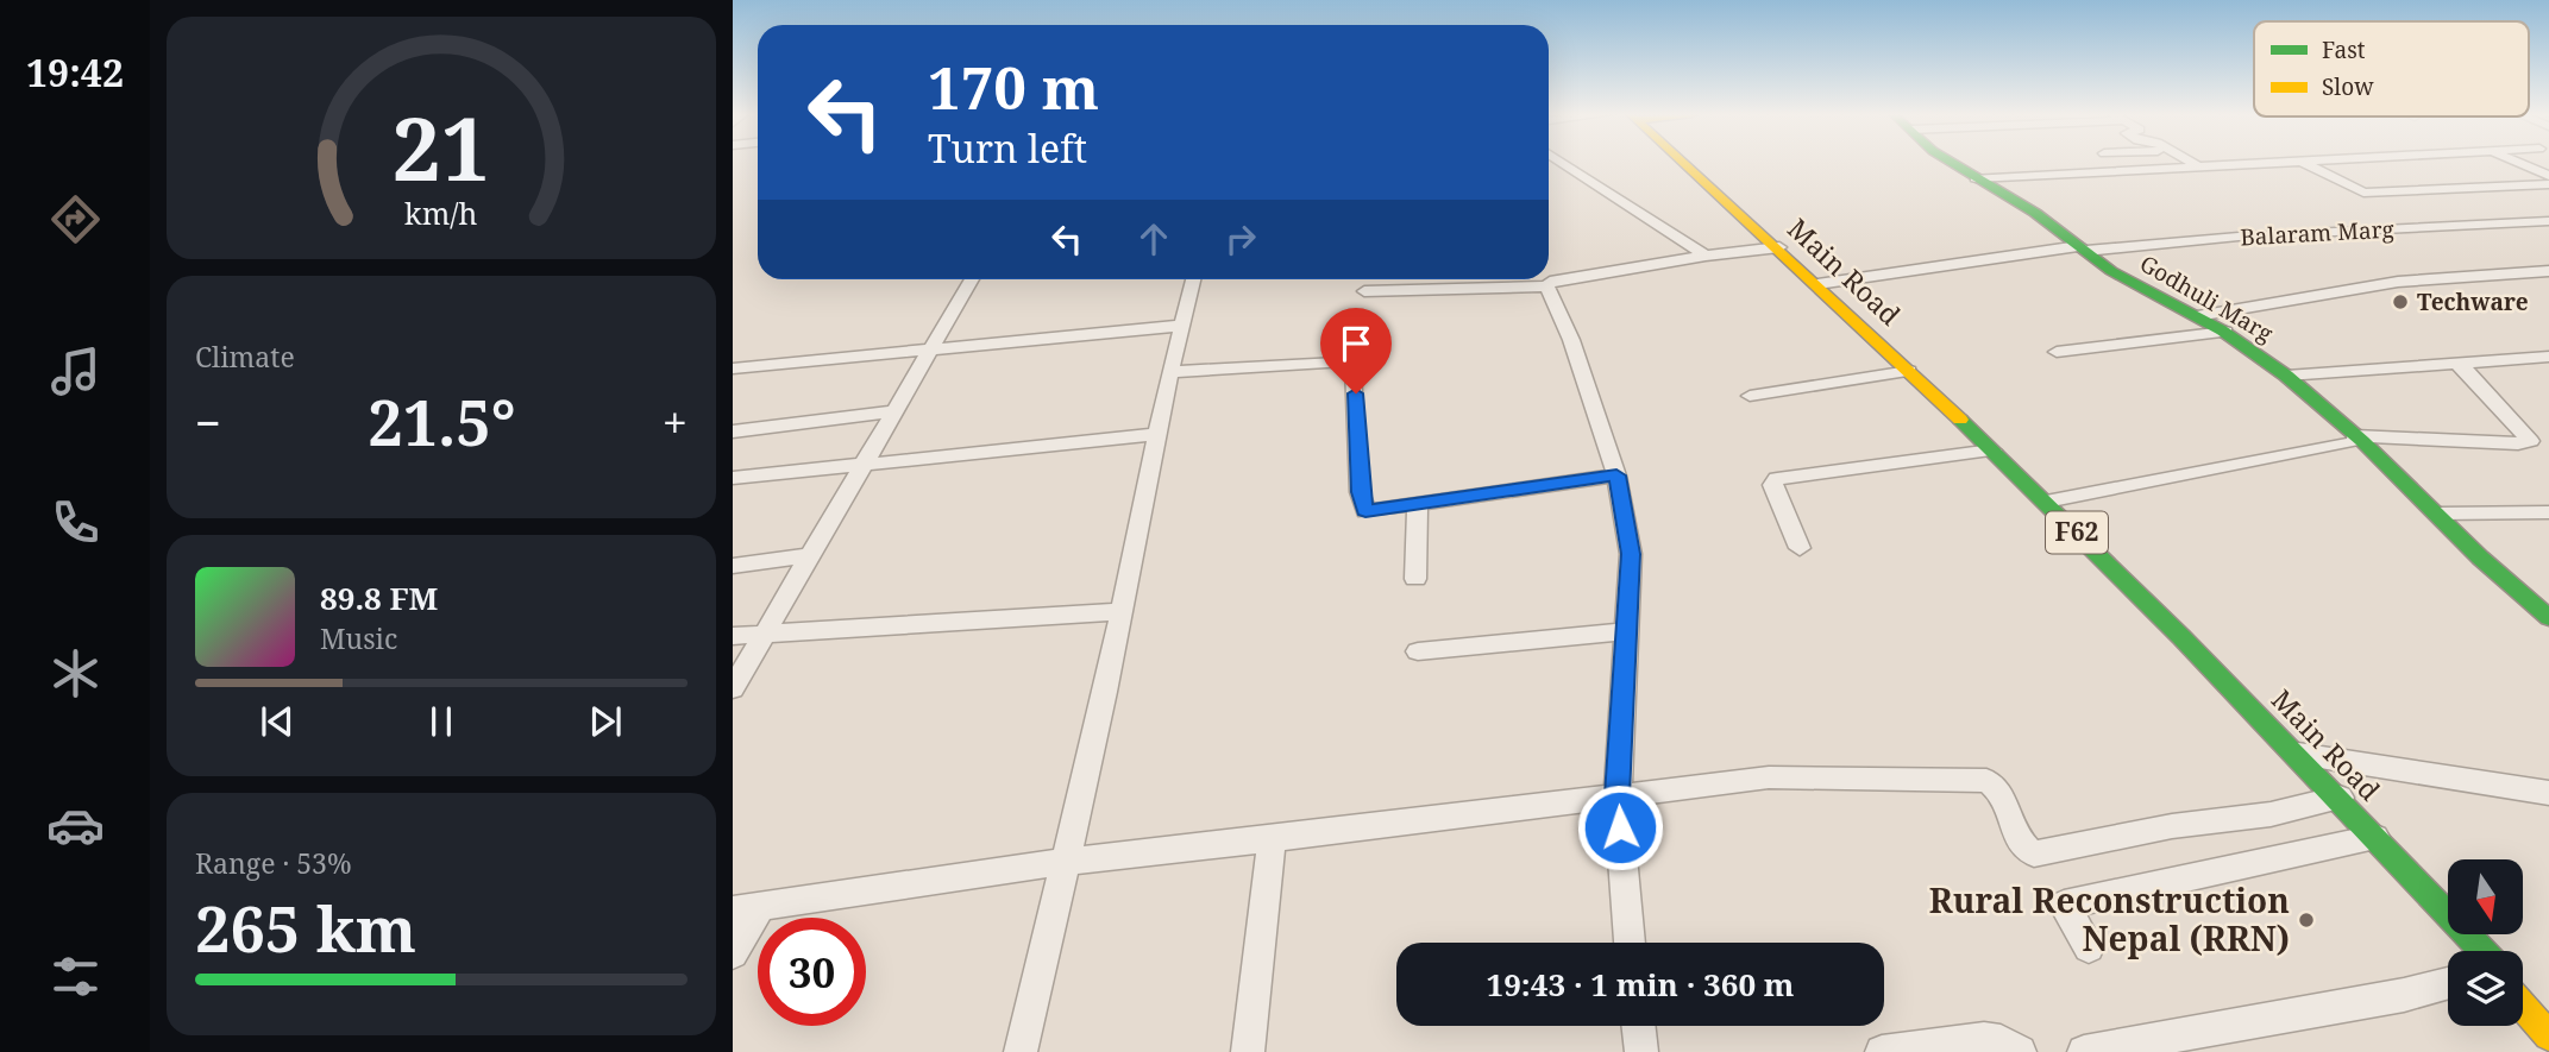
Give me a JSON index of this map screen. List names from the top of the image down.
{
  "streets": {
    "main road": ["Main Road", "Godhuli Marg", "F62"],
    "street": ["Balaram Marg"]
  },
  "crossings": [
    ["Balaram Marg", "Main Road"],
    ["Balaram Marg", "Godhuli Marg"]
  ],
  "places": ["Techware", "Rural Reconstruction Nepal (RRN)"],
  "legend": ["Fast", "Slow"],
  "north": "bottom",
  "page": {
    "tabs": "19:42",
    "turn": ["170 m", "Turn left"],
    "tile": [
      "Climate",
      ["Range · 53%", "265 km"]
    ],
    "heat": ["−", "21.5°", "+"],
    "song": ["89.8 FM", "Music"],
    "limit": "30",
    "trip": "19:43 · 1 min · 360 m",
    "gauge": ["21", "km/h"]
  }
}
